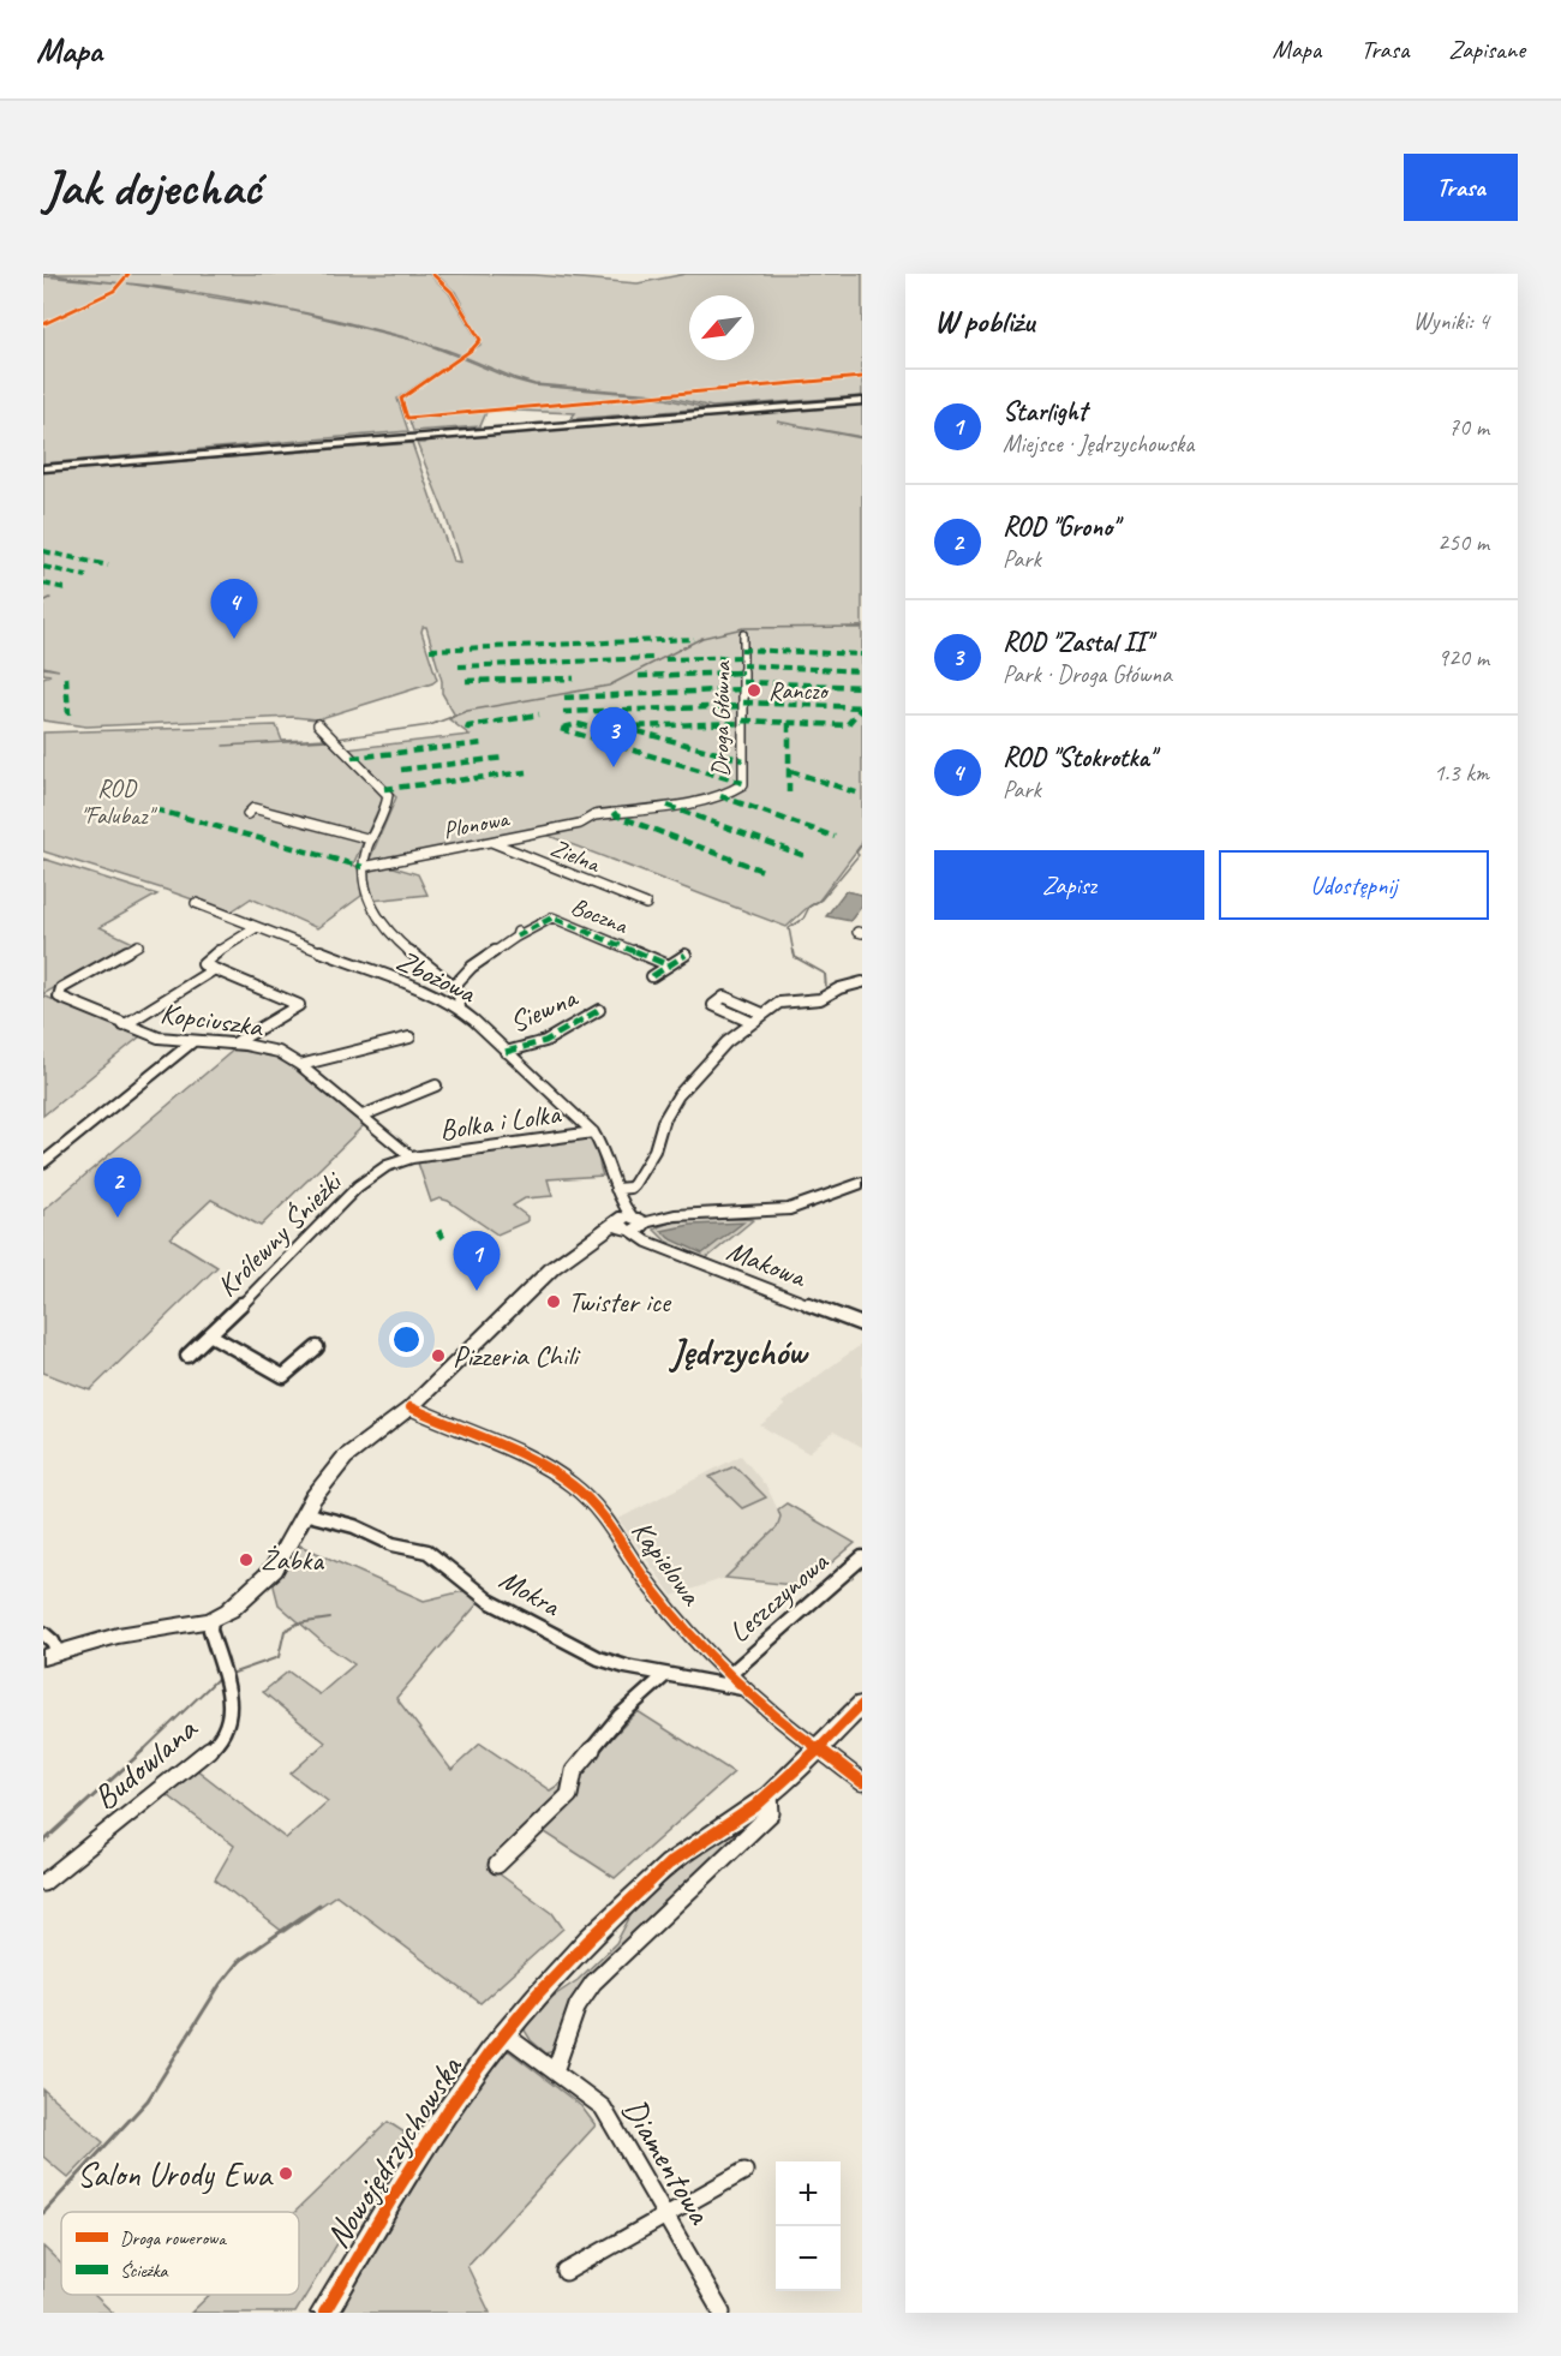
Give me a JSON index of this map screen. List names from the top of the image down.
{
  "streets": {
    "main road": ["Nowojędrzychowska"],
    "street": [
      "Droga Główna",
      "Plonowa",
      "Zielna",
      "Boczna",
      "Zbożowa",
      "Siewna",
      "Kopciuszka",
      "Bolka i Lolka",
      "Królewny Śnieżki",
      "Makowa",
      "Kąpielowa",
      "Mokra",
      "Leszczynowa",
      "Budowlana",
      "Diamentowa"
    ]
  },
  "crossings": [
    ["Droga Główna", "Plonowa"],
    ["Plonowa", "Zielna"],
    ["Zbożowa", "Siewna"],
    ["Zbożowa", "Bolka i Lolka"],
    ["Zbożowa", "Makowa"],
    ["Kopciuszka", "Bolka i Lolka"],
    ["Kopciuszka", "Królewny Śnieżki"],
    ["Bolka i Lolka", "Królewny Śnieżki"],
    ["Kąpielowa", "Mokra"],
    ["Kąpielowa", "Leszczynowa"],
    ["Kąpielowa", "Nowojędrzychowska"],
    ["Nowojędrzychowska", "Diamentowa"]
  ],
  "districts": ["Jędrzychów"],
  "parks": ["ROD \"Falubaz\""],
  "places": [
    "Ranczo",
    "Twister ice",
    "Pizzeria Chili",
    "Żabka",
    "Salon Urody Ewa"
  ],
  "legend": ["Droga rowerowa", "Ścieżka"],
  "north": "bottom left",
  "page": {
    "header": "Mapa",
    "nav": ["Mapa", "Trasa", "Zapisane"],
    "buttons": [
      "Trasa",
      ["Zapisz", "Udostępnij"]
    ],
    "title": "Jak dojechać",
    "heading": ["W pobliżu", "Wyniki: 4"],
    "list": [
      {
        "mark": "1",
        "name": "Starlight",
        "note": "Miejsce · Jędrzychowska",
        "value": "70 m"
      },
      {
        "mark": "2",
        "name": "ROD \"Grono\"",
        "note": "Park",
        "value": "250 m"
      },
      {
        "mark": "3",
        "name": "ROD \"Zastal II\"",
        "note": "Park · Droga Główna",
        "value": "920 m"
      },
      {
        "mark": "4",
        "name": "ROD \"Stokrotka\"",
        "note": "Park",
        "value": "1.3 km"
      }
    ],
    "pins": [
      "4",
      "3",
      "2",
      "1"
    ],
    "map_buttons": ["+", "−"]
  }
}
